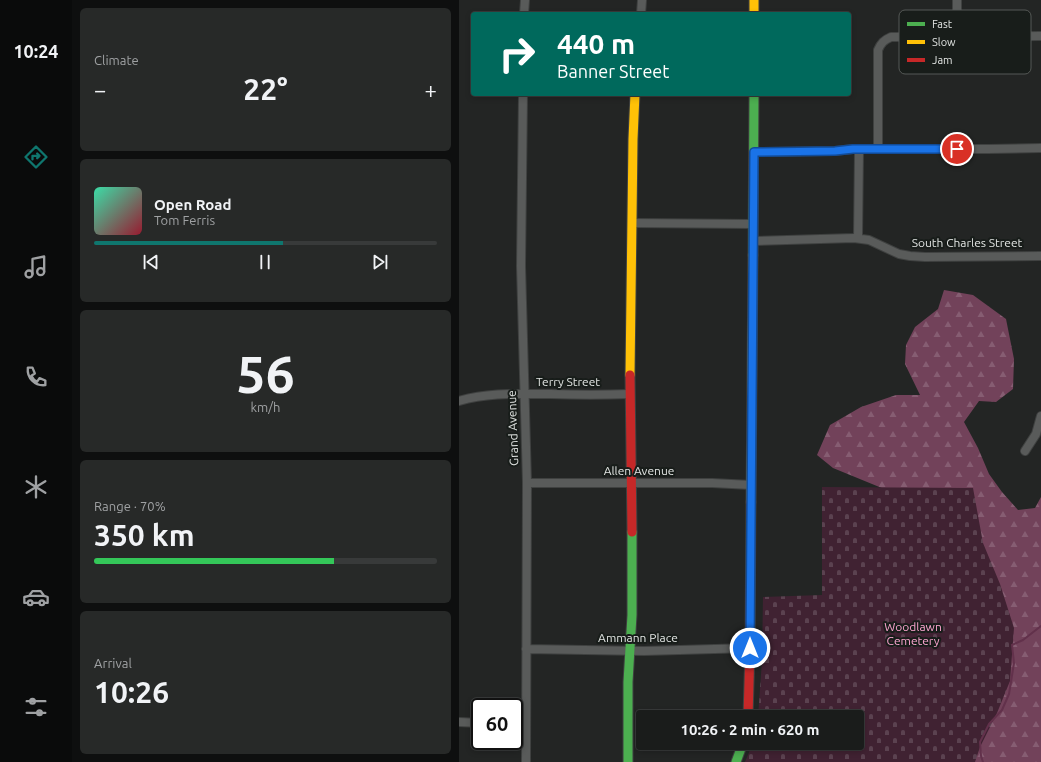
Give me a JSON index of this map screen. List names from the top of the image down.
{
  "streets": {
    "street": [
      "South Charles Street",
      "Terry Street",
      "Grand Avenue",
      "Allen Avenue",
      "Ammann Place"
    ]
  },
  "crossings": [
    ["Terry Street", "Grand Avenue"],
    ["Grand Avenue", "Allen Avenue"],
    ["Grand Avenue", "Ammann Place"]
  ],
  "parks": ["Woodlawn Cemetery"],
  "legend": ["Fast", "Slow", "Jam"],
  "page": {
    "tabs": "10:24",
    "tile": [
      "Climate",
      ["56", "km/h"],
      ["Range · 70%", "350 km"],
      ["Arrival", "10:26"]
    ],
    "turn": ["440 m", "Banner Street"],
    "heat": ["−", "22°", "+"],
    "song": ["Open Road", "Tom Ferris"],
    "limit": "60",
    "trip": "10:26 · 2 min · 620 m"
  }
}
